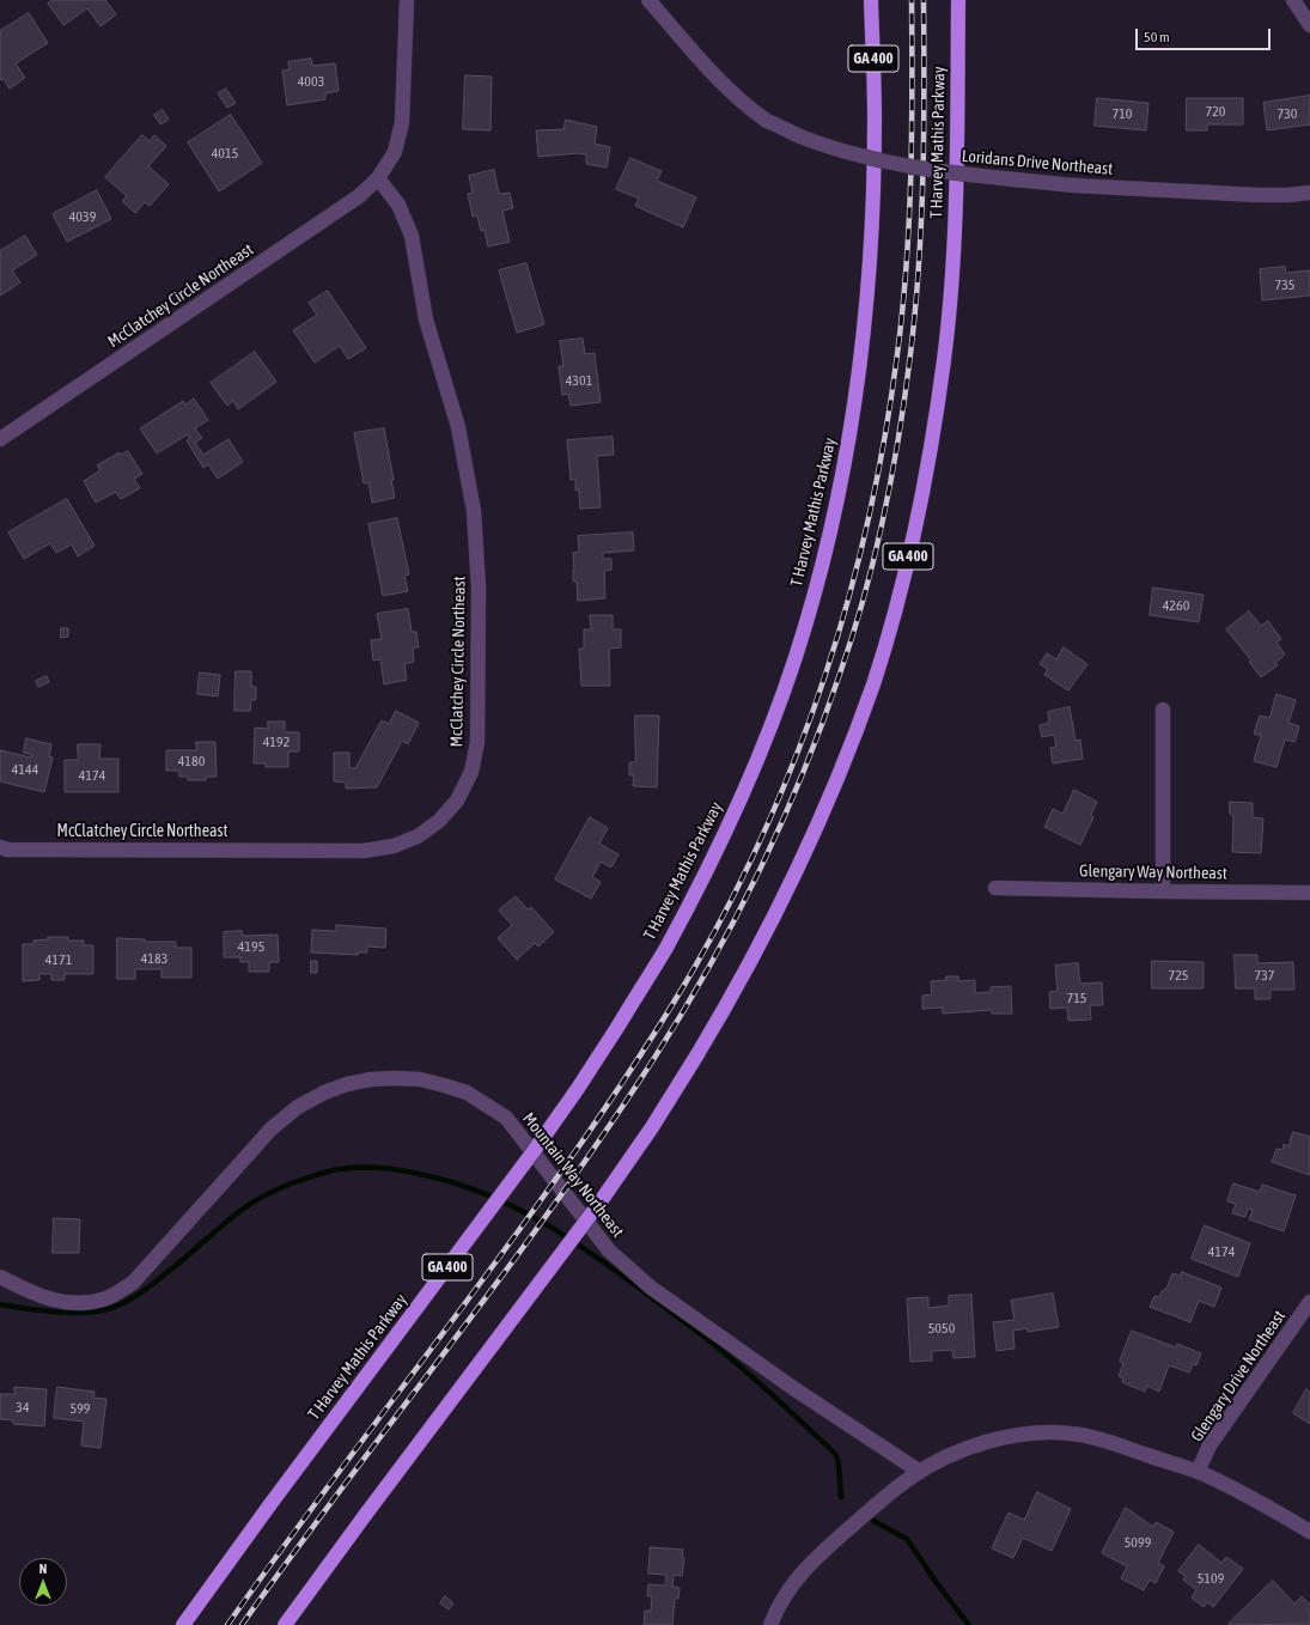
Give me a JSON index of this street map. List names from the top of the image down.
{
  "streets": {
    "highway": ["GA 400", "T Harvey Mathis Parkway"],
    "street": [
      "Loridans Drive Northeast",
      "McClatchey Circle Northeast",
      "Glengary Way Northeast",
      "Mountain Way Northeast",
      "Glengary Drive Northeast"
    ]
  },
  "house_numbers": [
    "4003",
    "720",
    "710",
    "730",
    "4015",
    "4039",
    "735",
    "4301",
    "4260",
    "4192",
    "4180",
    "4144",
    "4174",
    "4195",
    "4183",
    "4171",
    "725",
    "737",
    "715",
    "4174",
    "5050",
    "34",
    "599",
    "5099",
    "5109"
  ],
  "scale_bar": "50 m",
  "north": "top"
}
